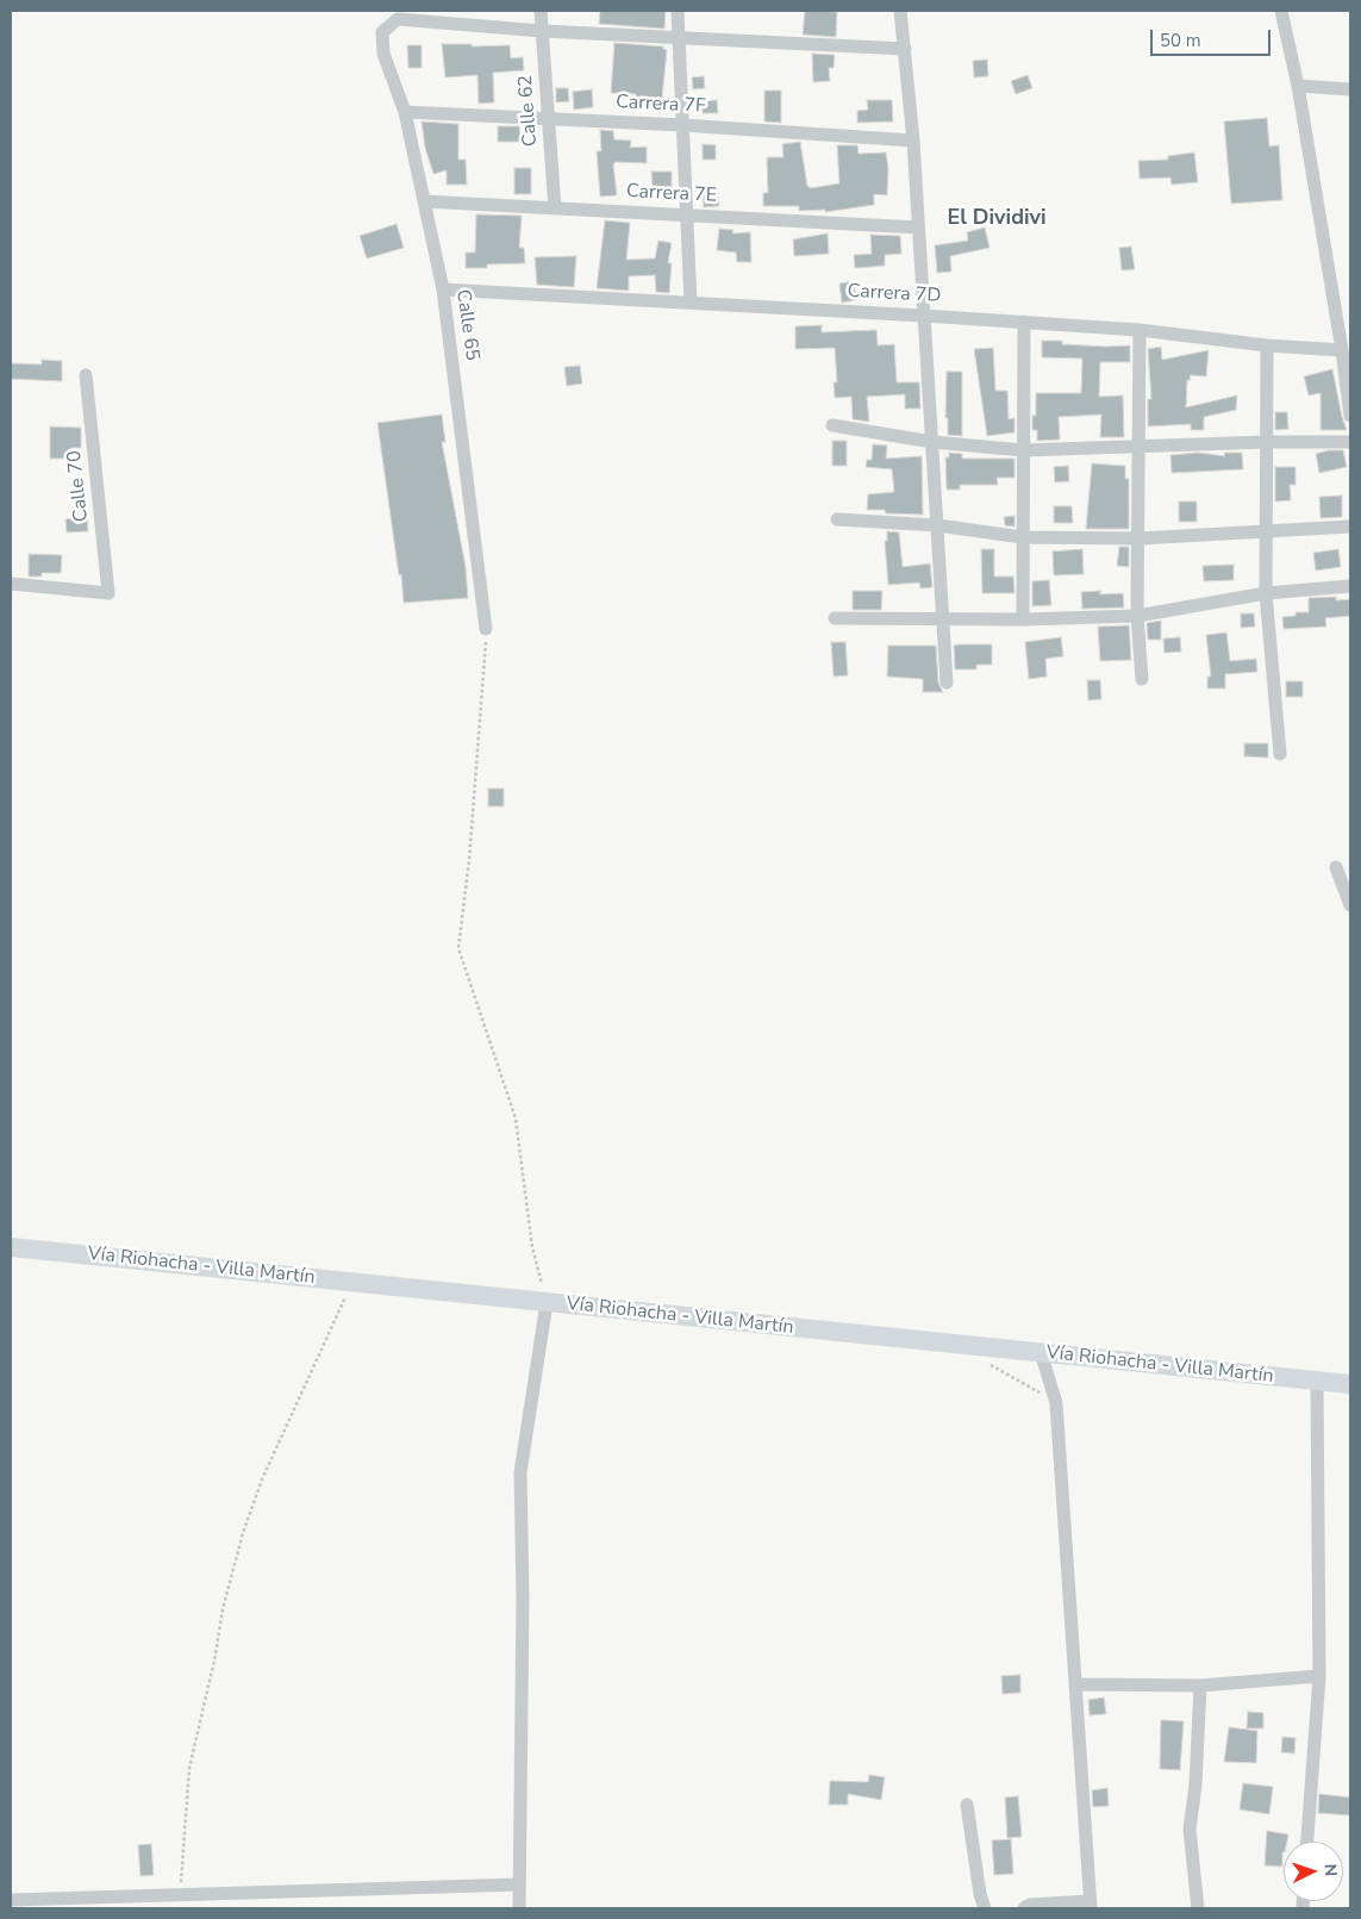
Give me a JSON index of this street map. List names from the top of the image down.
{
  "streets": {
    "main road": ["Vía Riohacha - Villa Martín"],
    "street": [
      "Carrera 7F",
      "Calle 62",
      "Carrera 7E",
      "Carrera 7D",
      "Calle 65",
      "Calle 70"
    ]
  },
  "crossings": [
    ["Carrera 7F", "Calle 62"],
    ["Carrera 7F", "Calle 65"],
    ["Calle 62", "Carrera 7E"],
    ["Carrera 7E", "Calle 65"],
    ["Carrera 7D", "Calle 65"]
  ],
  "districts": ["El Dividivi"],
  "scale_bar": "50 m",
  "north": "right"
}
